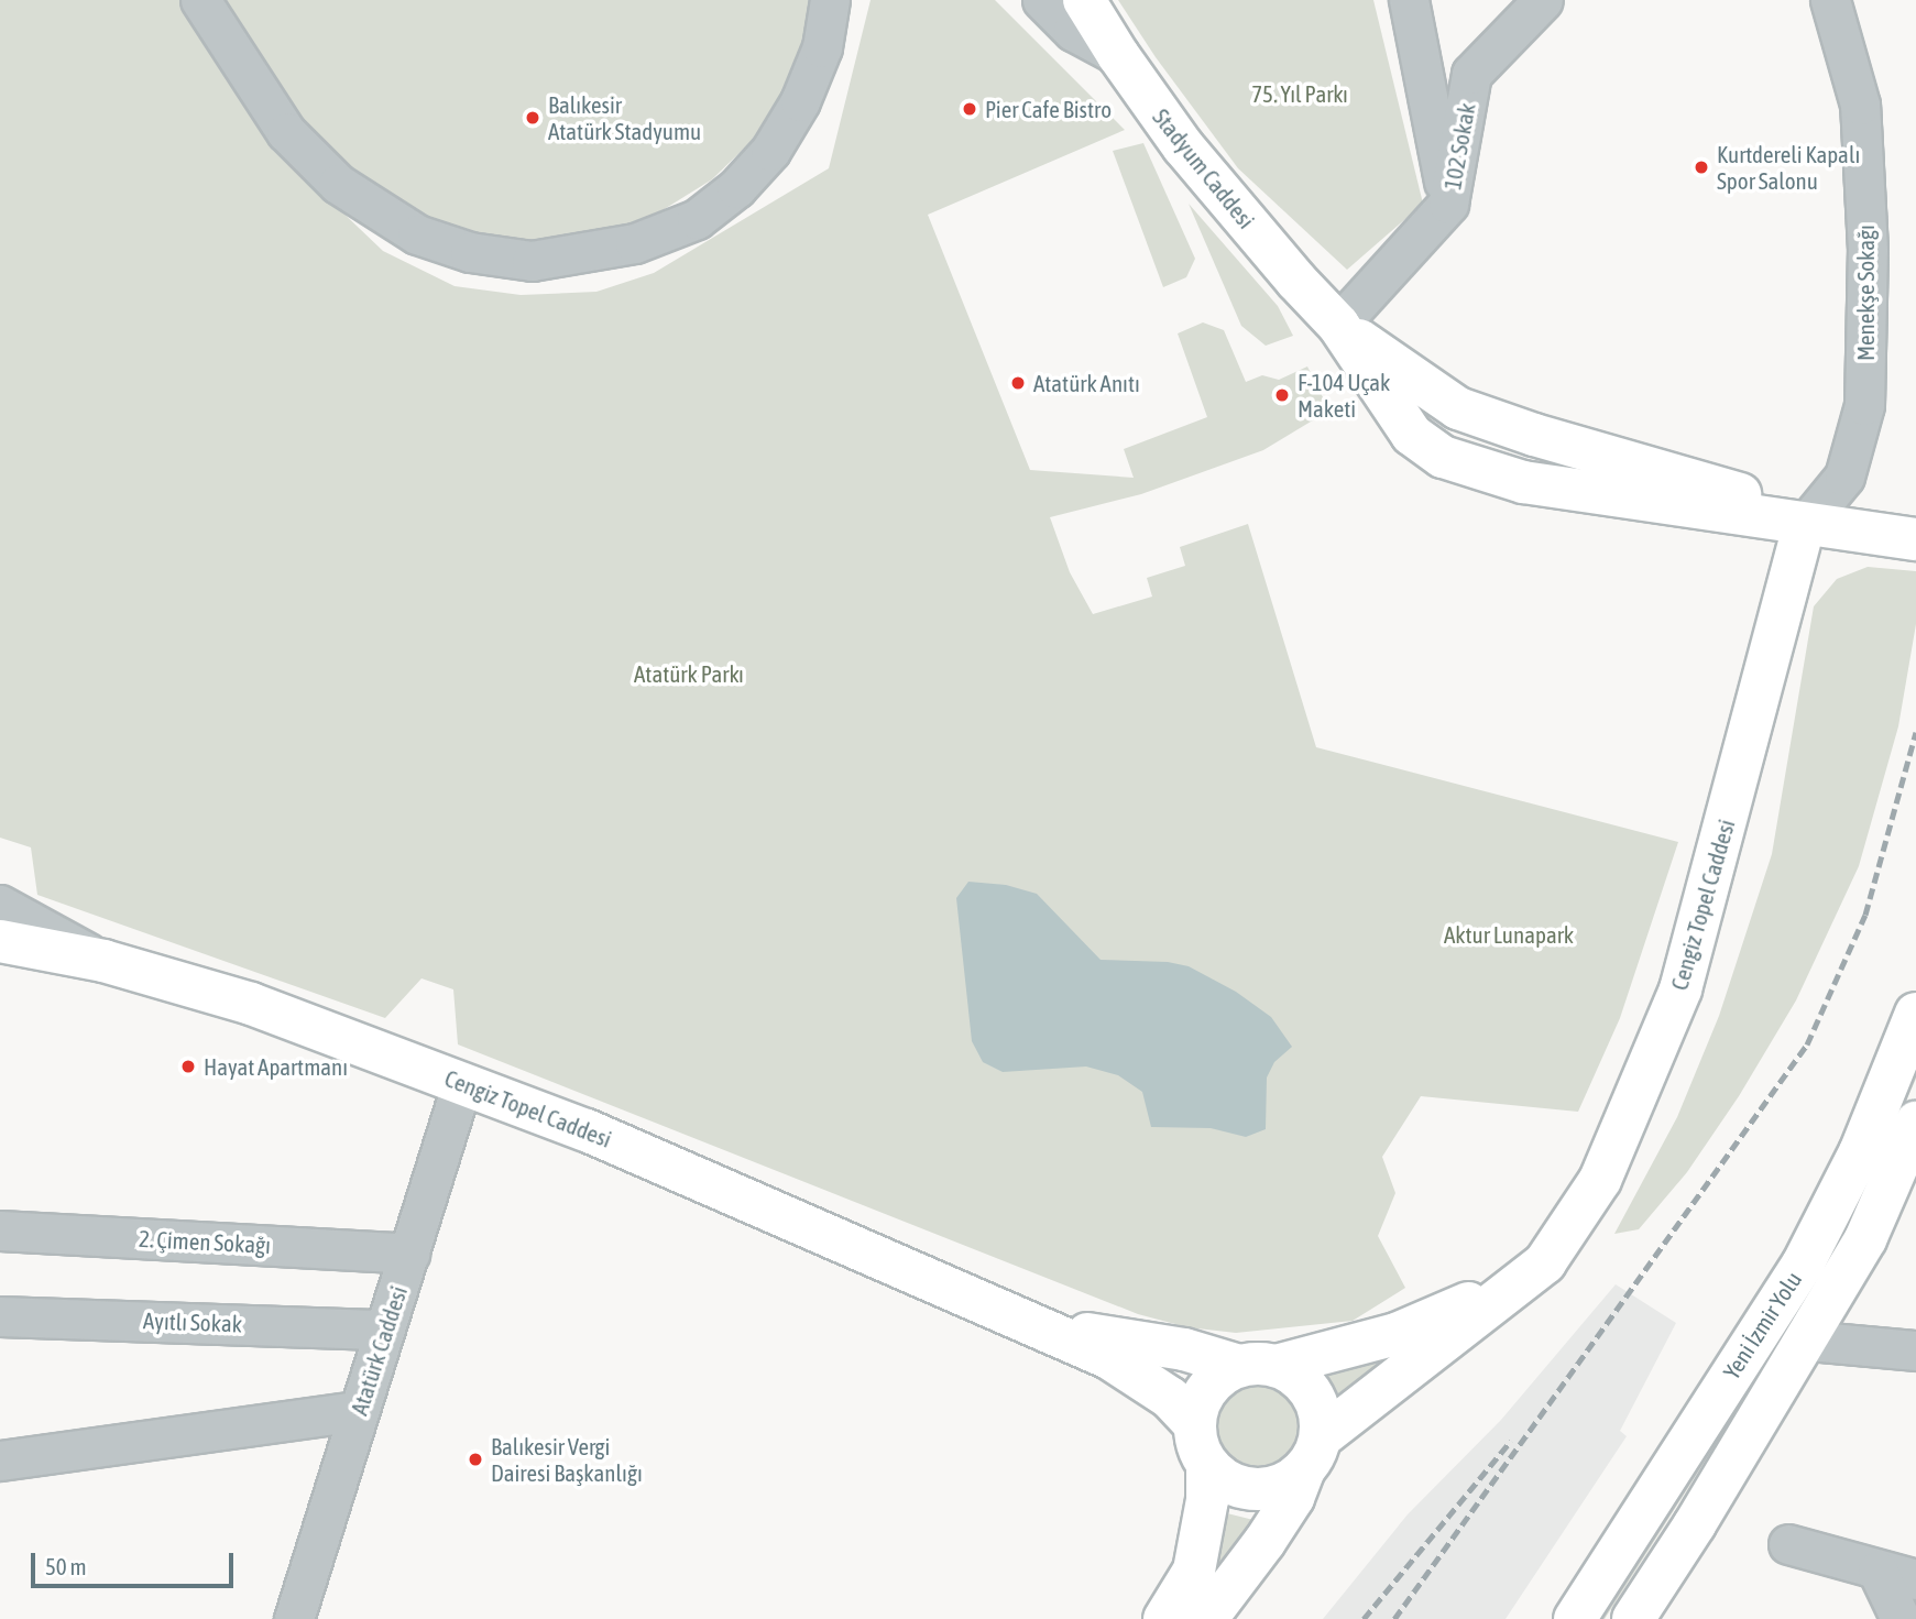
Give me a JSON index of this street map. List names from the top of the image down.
{
  "streets": {
    "main road": ["Stadyum Caddesi", "Cengiz Topel Caddesi", "Yeni İzmir Yolu"],
    "street": [
      "102 Sokak",
      "Menekşe Sokağı",
      "2. Çimen Sokağı",
      "Ayıtlı Sokak",
      "Atatürk Caddesi"
    ]
  },
  "crossings": [
    ["102 Sokak", "Stadyum Caddesi"],
    ["Stadyum Caddesi", "Menekşe Sokağı"],
    ["Stadyum Caddesi", "Cengiz Topel Caddesi"],
    ["Menekşe Sokağı", "Cengiz Topel Caddesi"],
    ["Cengiz Topel Caddesi", "Atatürk Caddesi"],
    ["2. Çimen Sokağı", "Atatürk Caddesi"],
    ["Ayıtlı Sokak", "Atatürk Caddesi"]
  ],
  "parks": ["75. Yıl Parkı", "Atatürk Parkı", "Aktur Lunapark"],
  "places": [
    "Pier Cafe Bistro",
    "Balıkesir Atatürk Stadyumu",
    "Kurtdereli Kapalı Spor Salonu",
    "Atatürk Anıtı",
    "F-104 Uçak Maketi",
    "Hayat Apartmanı",
    "Balıkesir Vergi Dairesi Başkanlığı"
  ],
  "scale_bar": "50 m"
}
